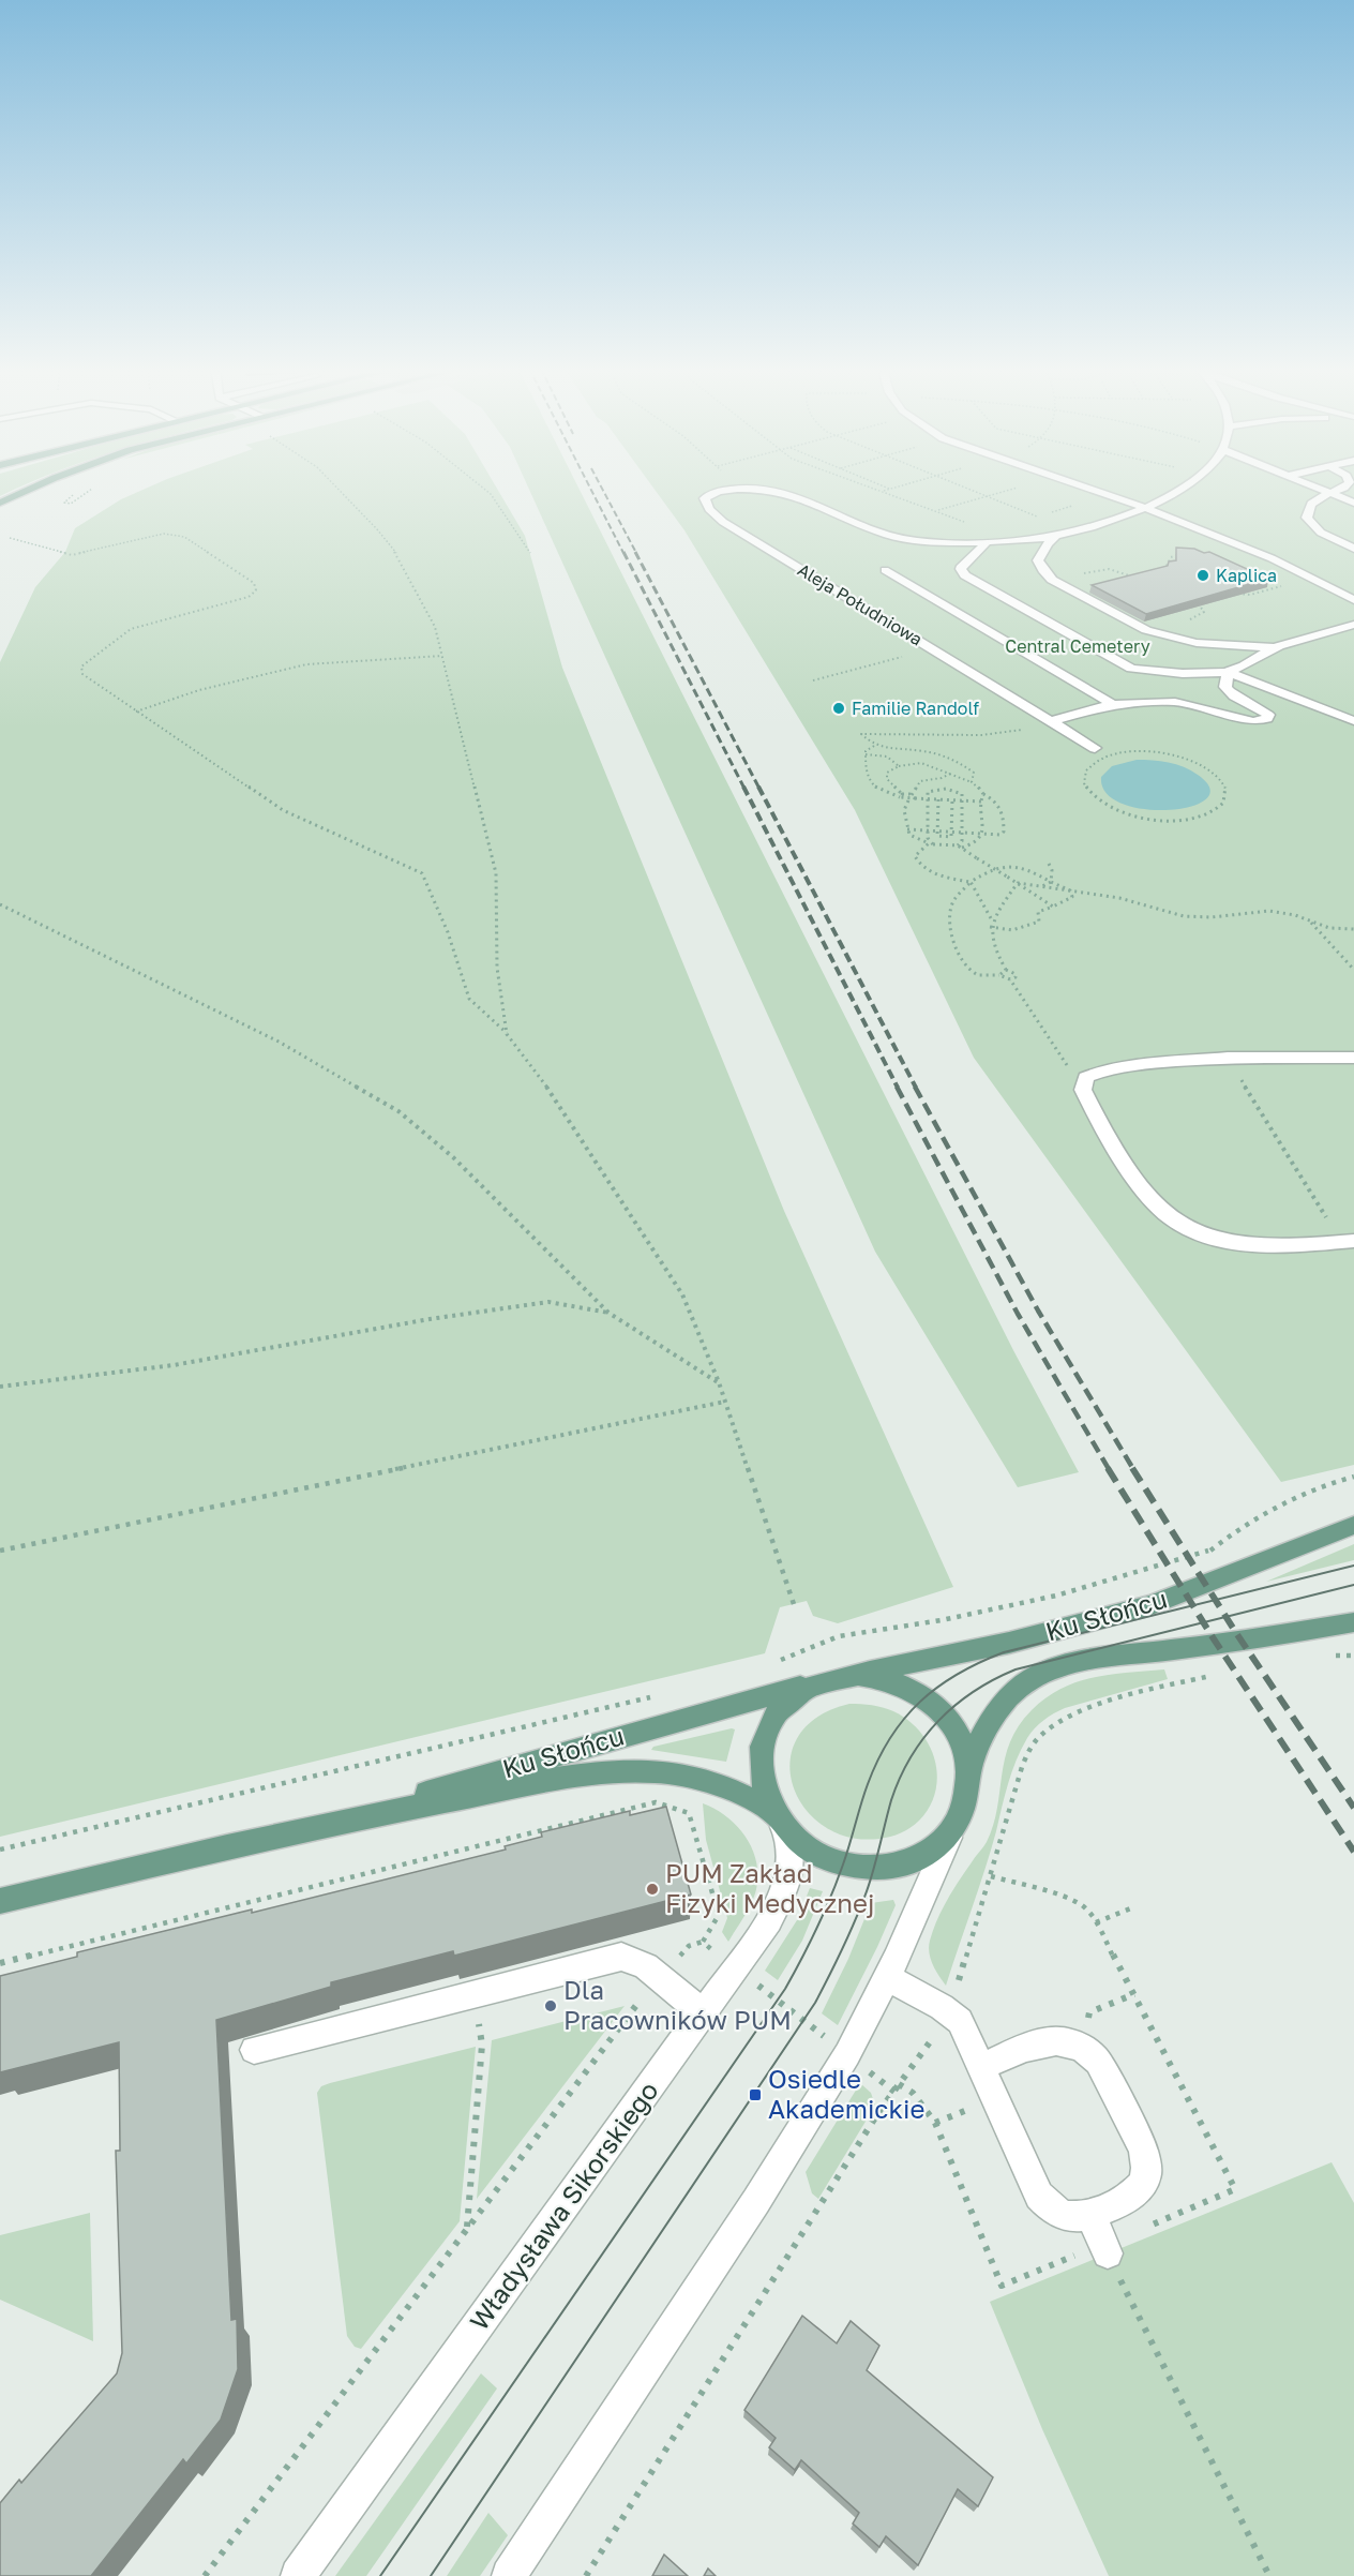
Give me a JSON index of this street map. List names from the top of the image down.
{
  "streets": {
    "main road": ["Ku Słońcu"],
    "street": ["Aleja Południowa", "Władysława Sikorskiego"]
  },
  "crossings": [
    ["Ku Słońcu", "Władysława Sikorskiego"]
  ],
  "parks": ["Central Cemetery"],
  "places": {
    "other": [
      "Kaplica",
      "Familie Randolf",
      "PUM Zakład Fizyki Medycznej",
      "Dla Pracowników PUM"
    ],
    "transit": ["Osiedle Akademickie"]
  }
}
